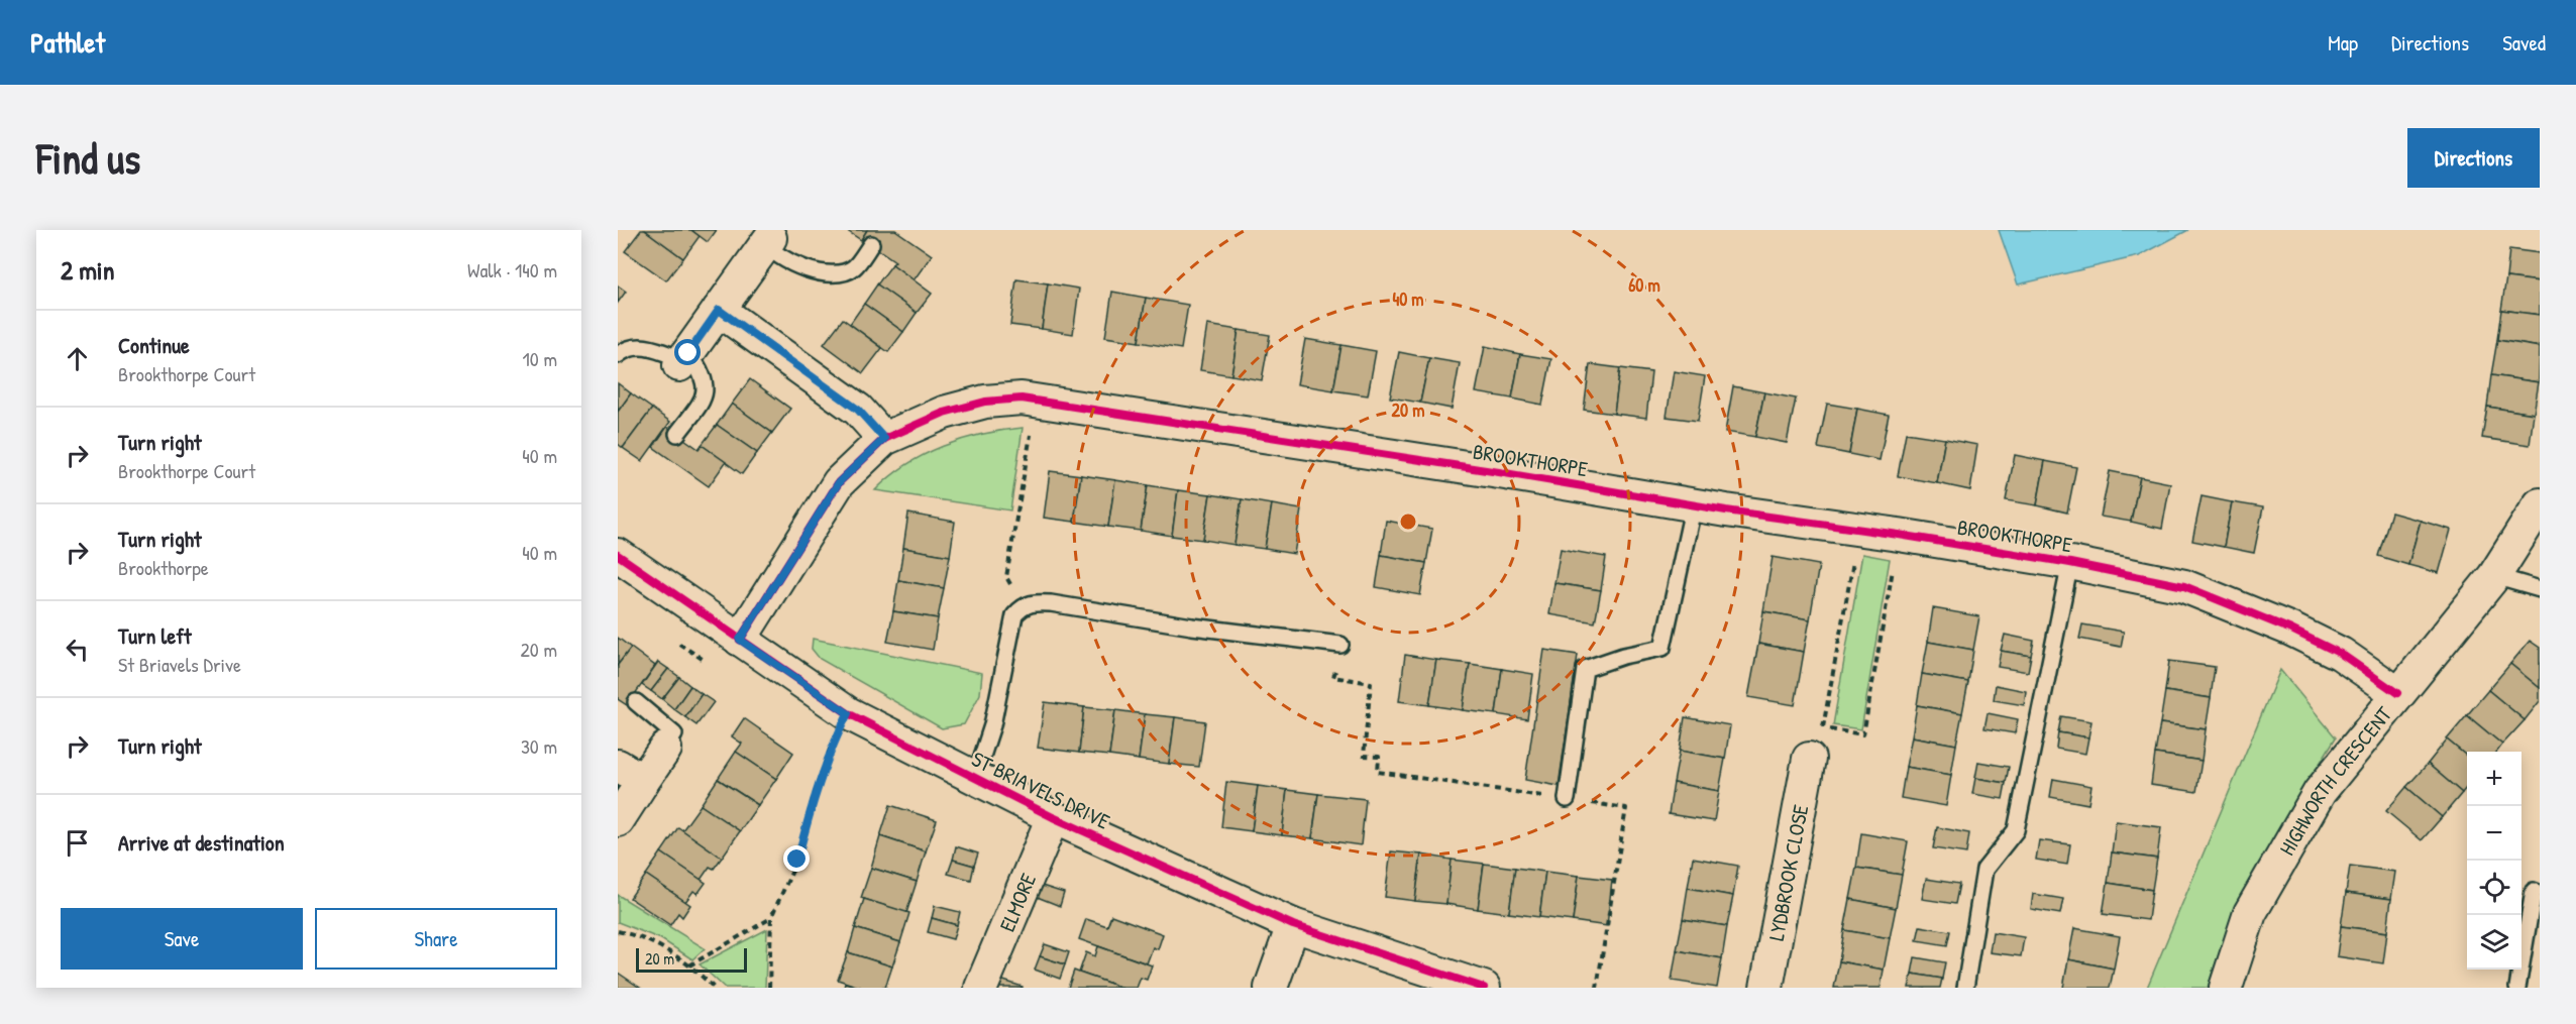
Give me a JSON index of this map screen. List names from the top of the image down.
{
  "streets": {
    "street": [
      "BROOKTHORPE",
      "HIGHWORTH CRESCENT",
      "ST BRIAVELS DRIVE",
      "LYDBROOK CLOSE",
      "ELMORE"
    ]
  },
  "crossings": [
    ["BROOKTHORPE", "HIGHWORTH CRESCENT"],
    ["BROOKTHORPE", "ST BRIAVELS DRIVE"],
    ["ST BRIAVELS DRIVE", "ELMORE"]
  ],
  "scale_bar": "20 m",
  "page": {
    "header": "Pathlet",
    "nav": ["Map", "Directions", "Saved"],
    "buttons": [
      "Directions",
      ["Save", "Share"]
    ],
    "title": "Find us",
    "heading": ["2 min", "Walk · 140 m"],
    "list": [
      ["Continue", "Brookthorpe Court", "10 m"],
      ["Turn right", "Brookthorpe Court", "40 m"],
      ["Turn right", "Brookthorpe", "40 m"],
      ["Turn left", "St Briavels Drive", "20 m"],
      ["Turn right", "30 m"],
      "Arrive at destination"
    ],
    "map_buttons": ["+", "−"],
    "scale": "20 m"
  },
  "rings": ["60 m", "40 m", "20 m"]
}
